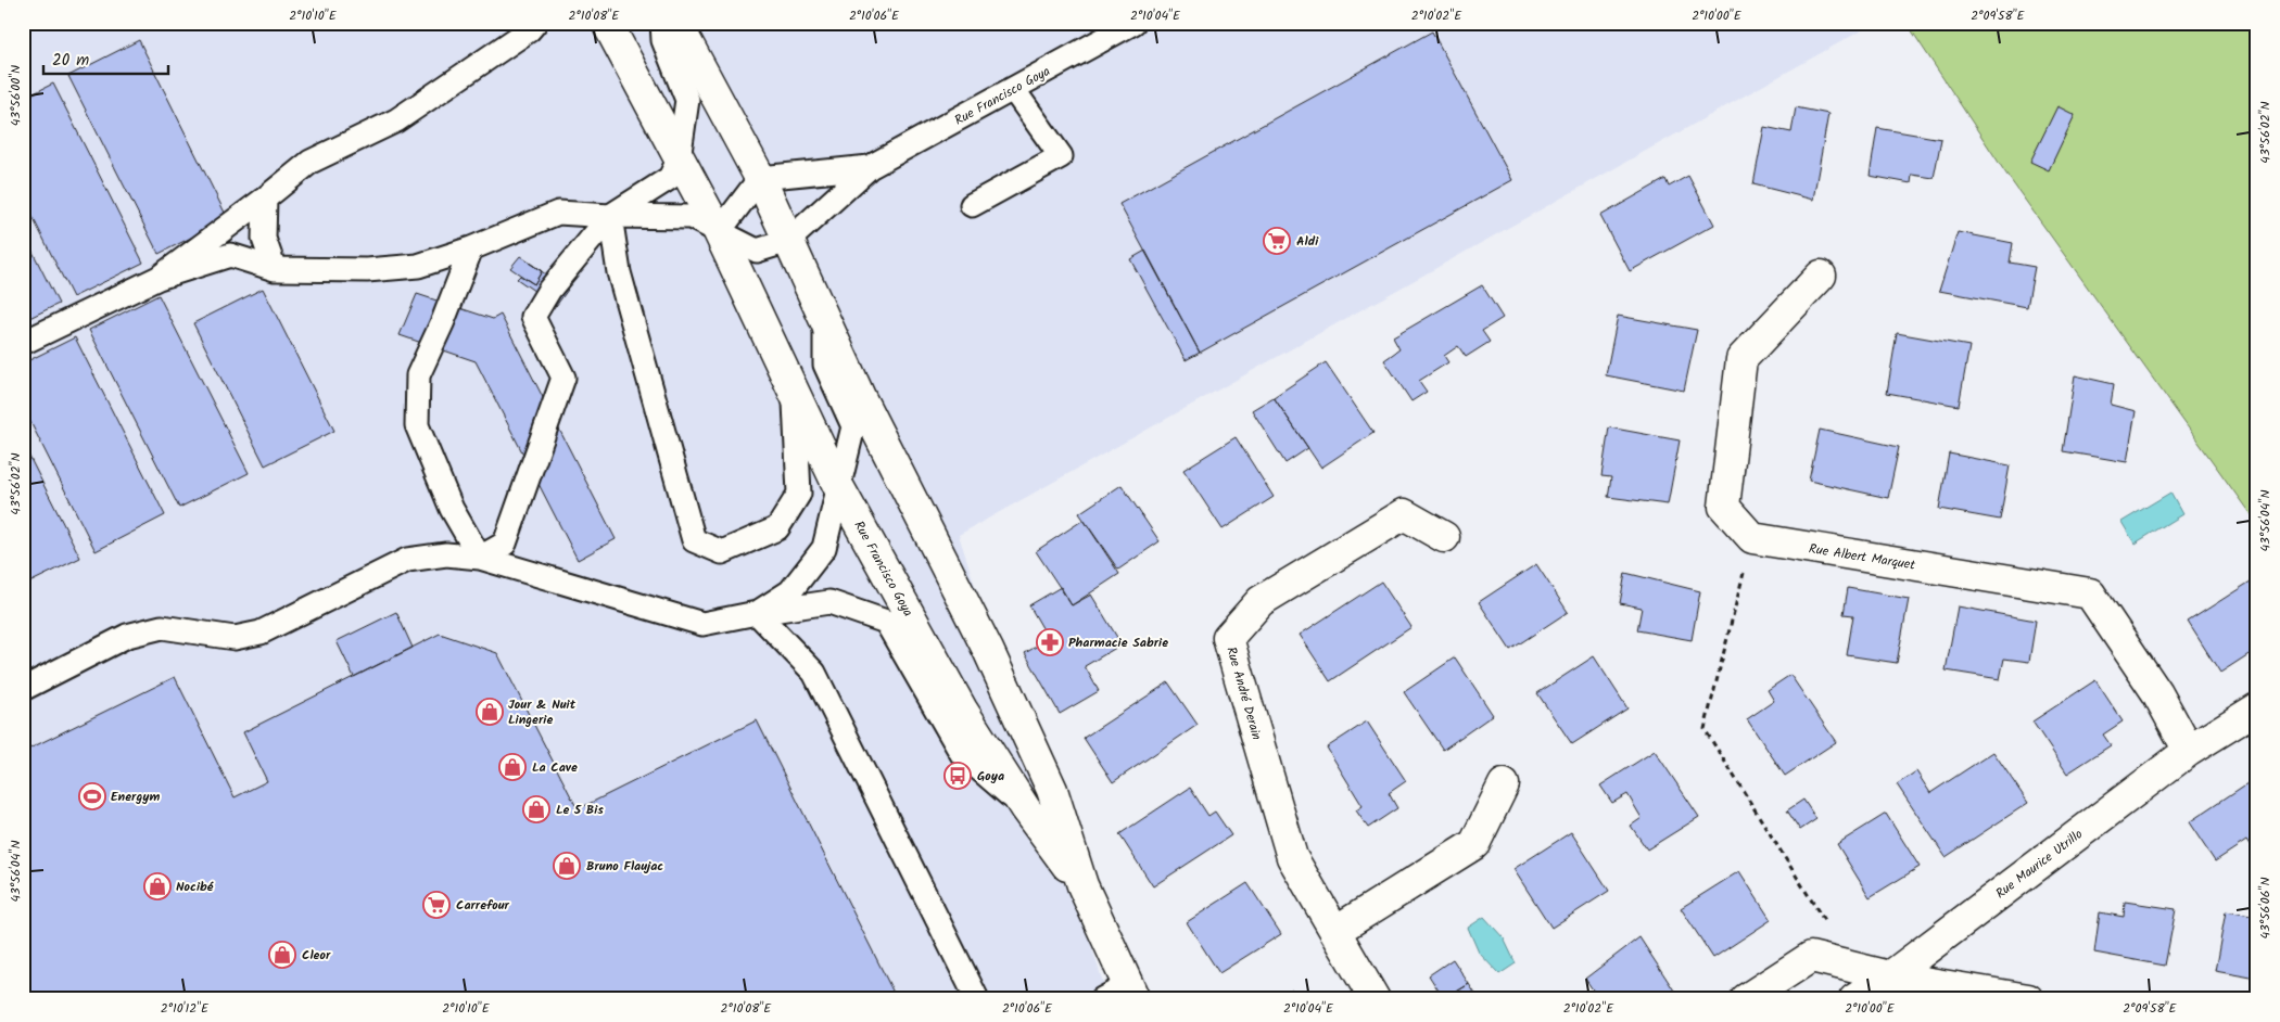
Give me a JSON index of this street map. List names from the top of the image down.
{
  "streets": {
    "street": [
      "Rue Francisco Goya",
      "Rue Albert Marquet",
      "Rue André Derain",
      "Rue Maurice Utrillo"
    ]
  },
  "crossings": [
    ["Rue Albert Marquet", "Rue Maurice Utrillo"]
  ],
  "places": {
    "supermarket": ["Aldi", "Carrefour"],
    "pharmacy": ["Pharmacie Sabrie"],
    "shop": [
      "Jour & Nuit Lingerie",
      "La Cave",
      "Le 5 Bis",
      "Bruno Flaujac",
      "Nocibé",
      "Cleor"
    ],
    "bus stop": ["Goya"],
    "sports": ["Energym"]
  },
  "scale_bar": "20 m",
  "coordinates": [
    "2°10'10\"E",
    "2°10'08\"E",
    "2°10'06\"E",
    "2°10'04\"E",
    "2°10'02\"E",
    "2°10'00\"E",
    "2°09'58\"E",
    "43°56'00\"N",
    "43°56'02\"N",
    "43°56'04\"N",
    "43°56'06\"N",
    "2°10'12\"E"
  ]
}
